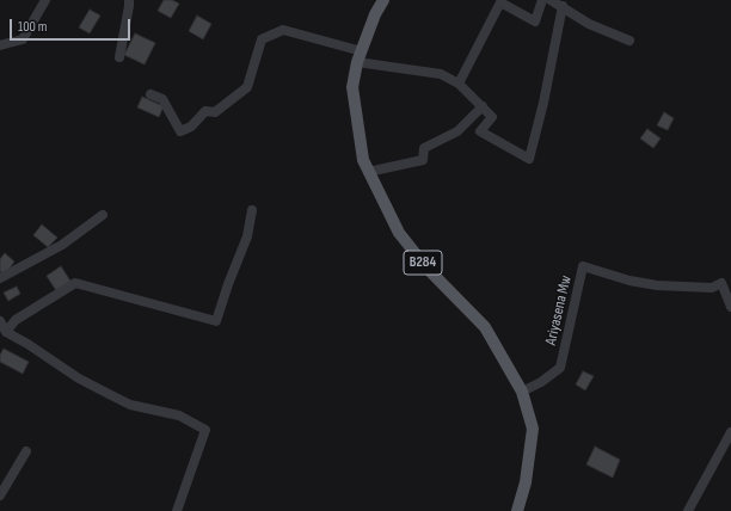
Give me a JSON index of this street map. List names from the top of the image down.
{
  "streets": {
    "main road": ["B284"],
    "street": ["Ariyasena Mw"]
  },
  "crossings": [
    ["B284", "Ariyasena Mw"]
  ],
  "scale_bar": "100 m"
}
